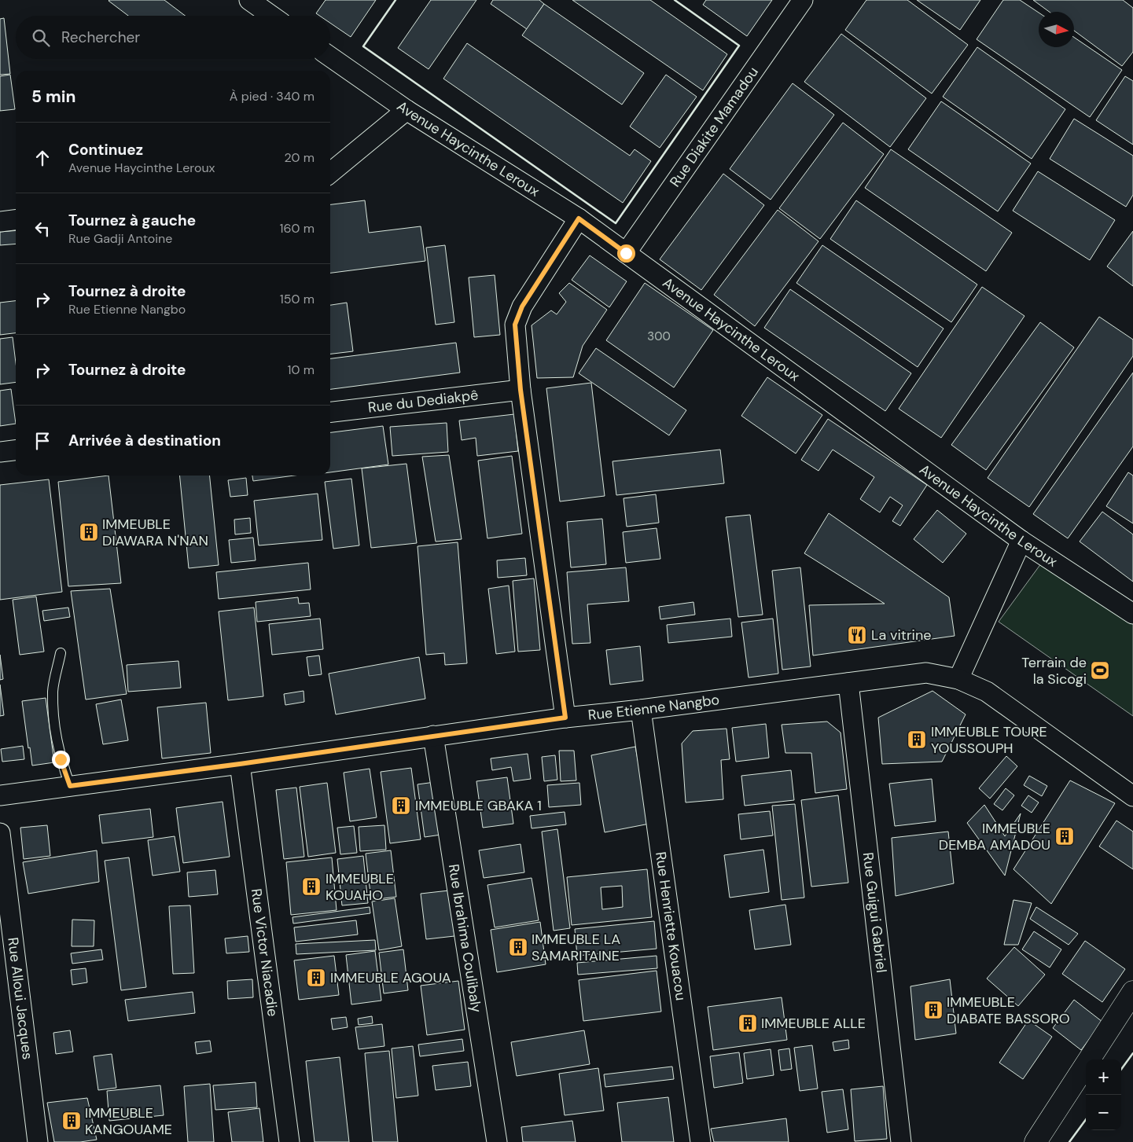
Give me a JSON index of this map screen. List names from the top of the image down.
{
  "streets": {
    "street": [
      "Rue Diakite Mamadou",
      "Avenue Haycinthe Leroux",
      "Rue du Dediakpê",
      "Rue Etienne Nangbo",
      "Rue Guigui Gabriel",
      "Rue Henriette Kouacou",
      "Rue Ibrahima Coulibaly",
      "Rue Victor Niacadie",
      "Rue Alloui Jacques"
    ]
  },
  "crossings": [
    ["Rue Diakite Mamadou", "Avenue Haycinthe Leroux"],
    ["Rue Etienne Nangbo", "Rue Guigui Gabriel"],
    ["Rue Etienne Nangbo", "Rue Henriette Kouacou"],
    ["Rue Etienne Nangbo", "Rue Ibrahima Coulibaly"],
    ["Rue Etienne Nangbo", "Rue Victor Niacadie"]
  ],
  "places": {
    "building": [
      "IMMEUBLE DIAWARA N'NAN",
      "IMMEUBLE TOURE YOUSSOUPH",
      "IMMEUBLE GBAKA 1",
      "IMMEUBLE DEMBA AMADOU",
      "IMMEUBLE KOUAHO",
      "IMMEUBLE LA SAMARITAINE",
      "IMMEUBLE AGOUA",
      "IMMEUBLE DIABATE BASSORO",
      "IMMEUBLE ALLE",
      "IMMEUBLE KANGOUAME"
    ],
    "restaurant": ["La vitrine"],
    "sports": ["Terrain de la Sicogi"]
  },
  "house_numbers": ["300"],
  "north": "right",
  "page": {
    "search": "Rechercher",
    "heading": ["5 min", "À pied · 340 m"],
    "list": [
      ["Continuez", "Avenue Haycinthe Leroux", "20 m"],
      ["Tournez à gauche", "Rue Gadji Antoine", "160 m"],
      ["Tournez à droite", "Rue Etienne Nangbo", "150 m"],
      ["Tournez à droite", "10 m"],
      "Arrivée à destination"
    ],
    "map_buttons": ["+", "−"]
  }
}
